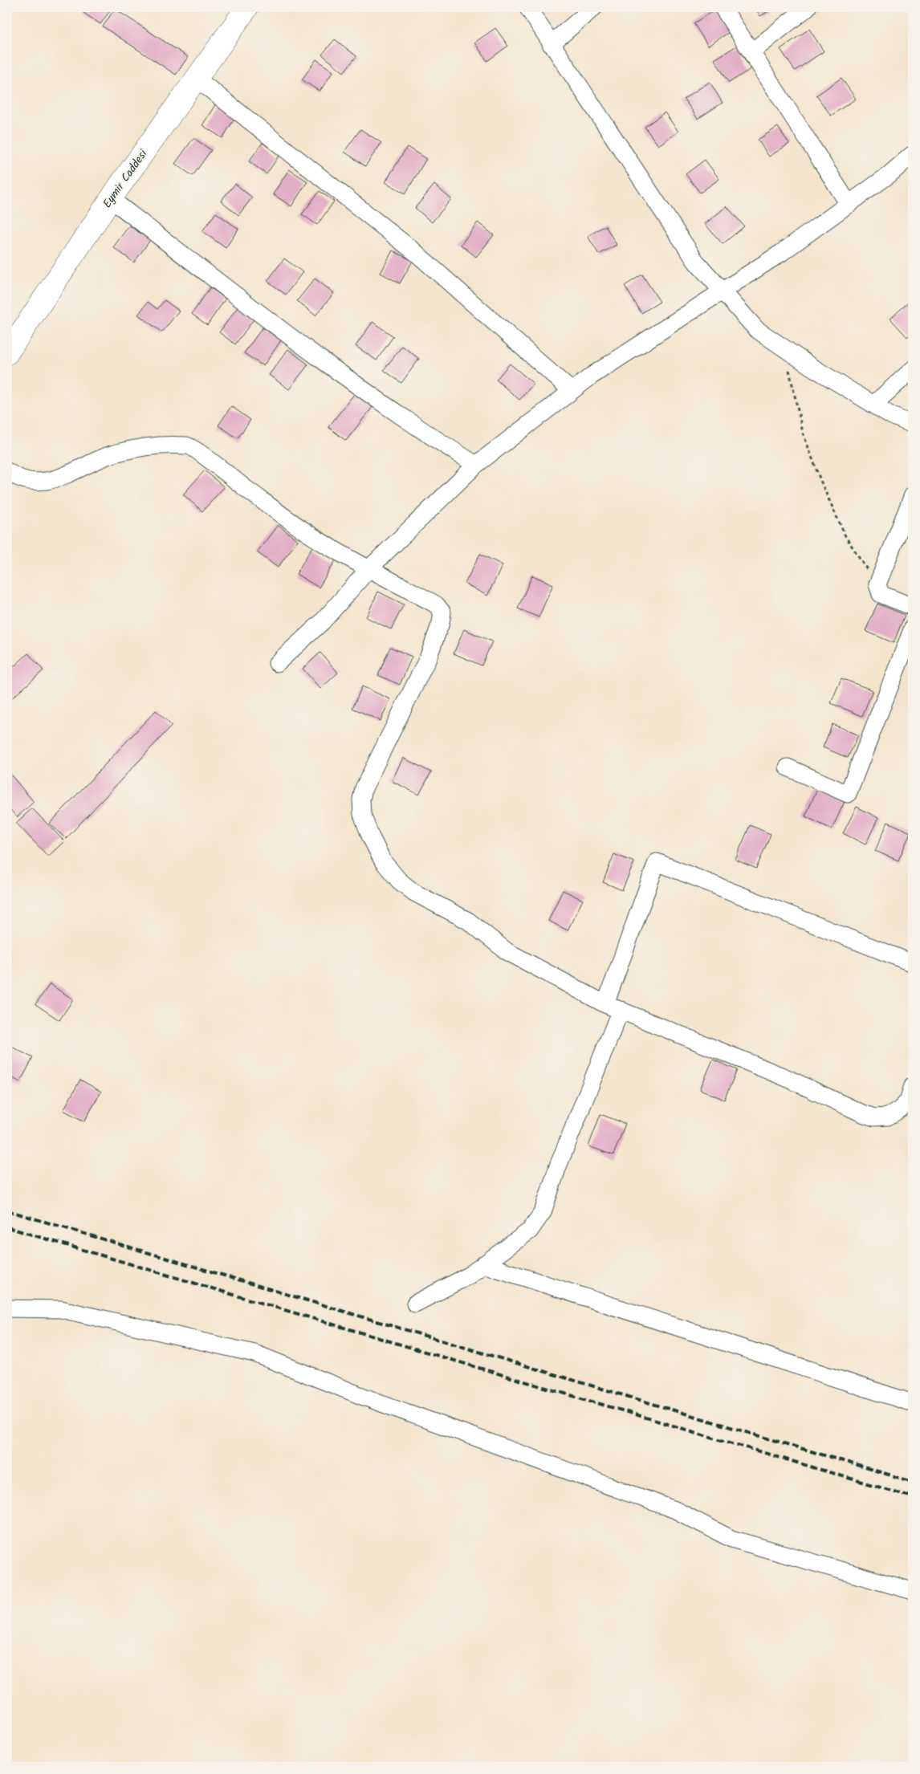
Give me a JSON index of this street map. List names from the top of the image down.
{
  "streets": {
    "main road": ["Eymir Caddesi"]
  }
}
